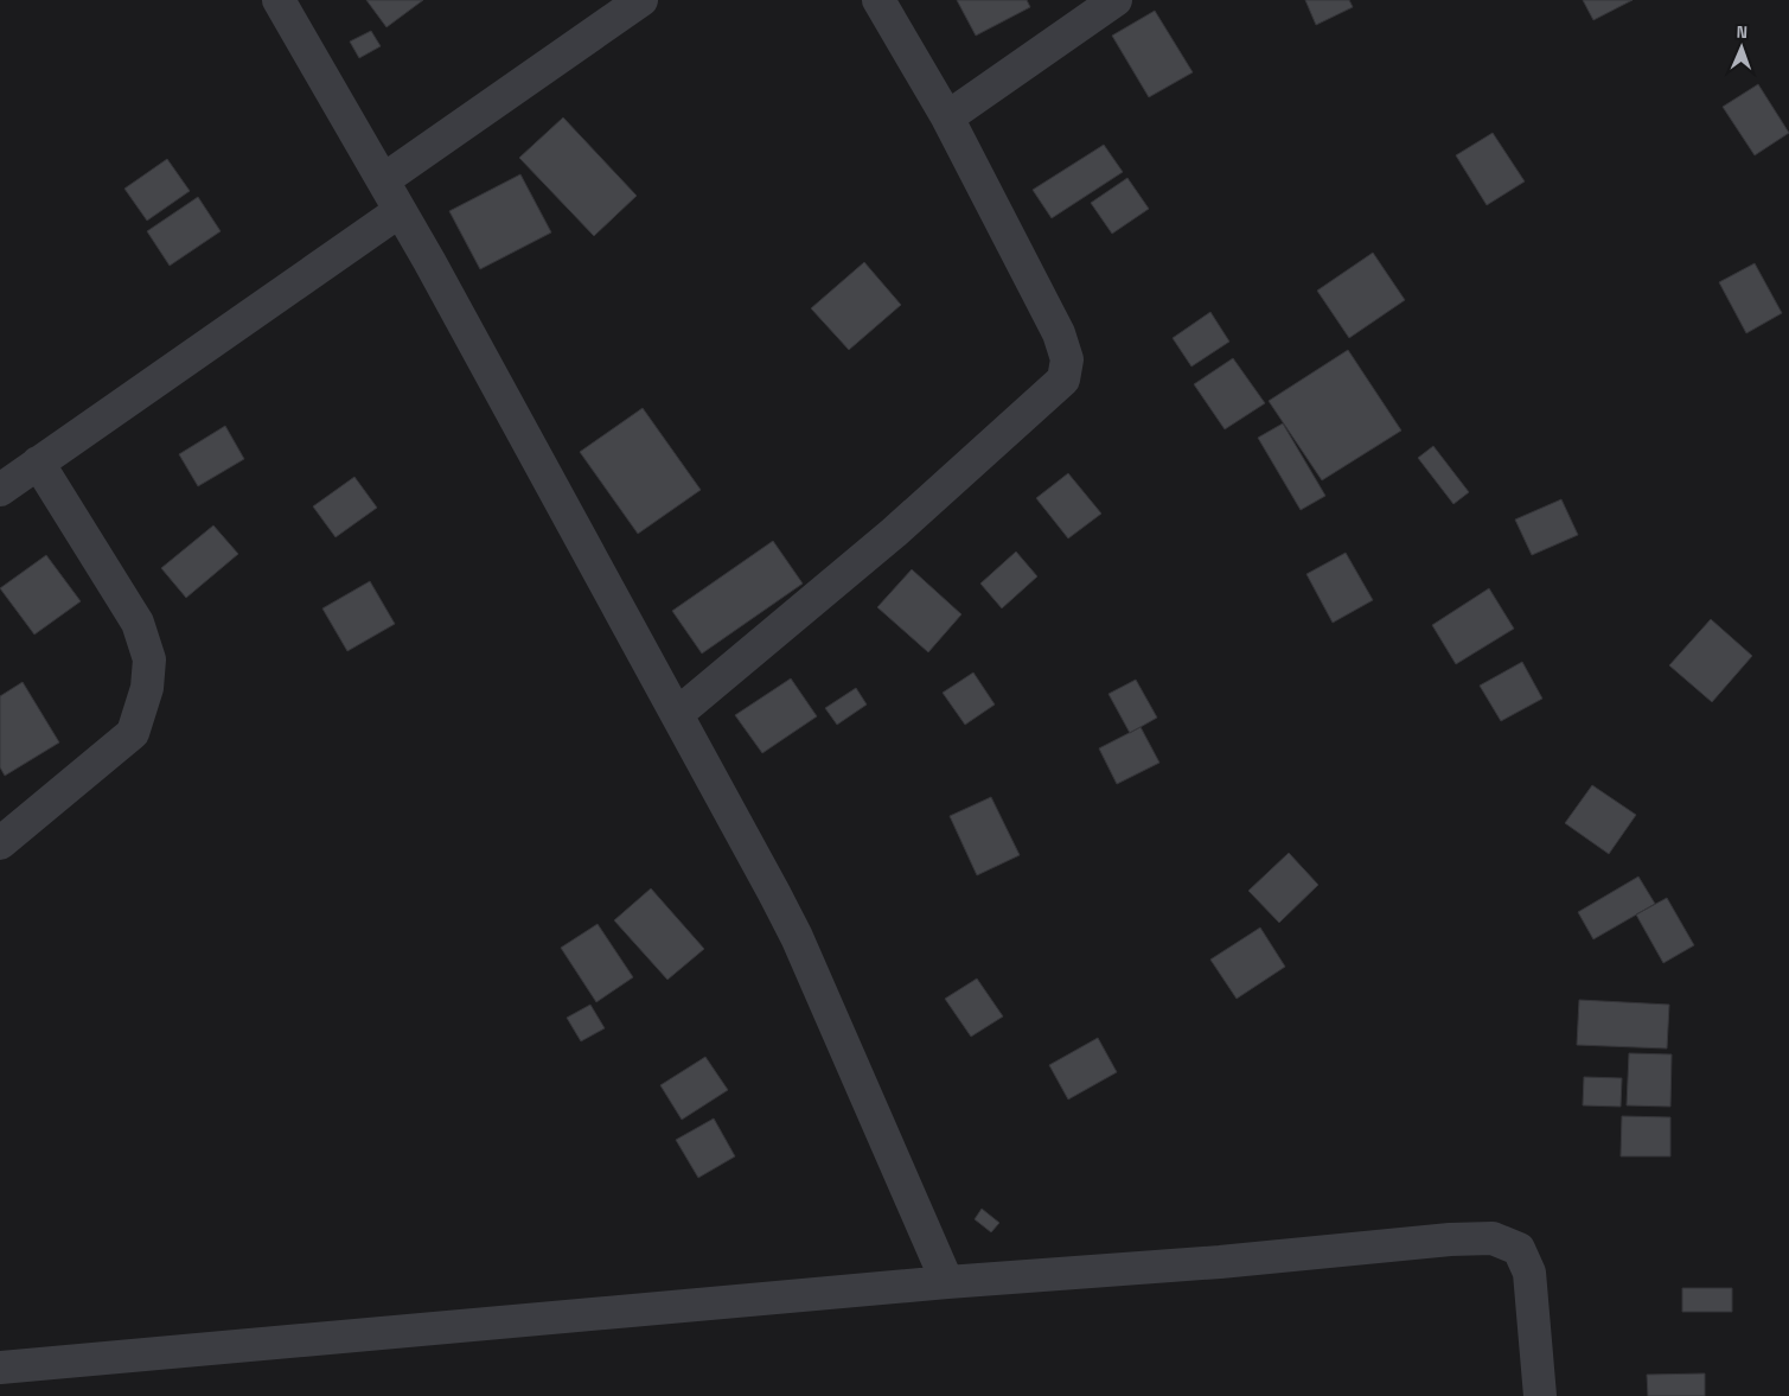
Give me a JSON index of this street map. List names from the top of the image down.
{
  "north": "top"
}
